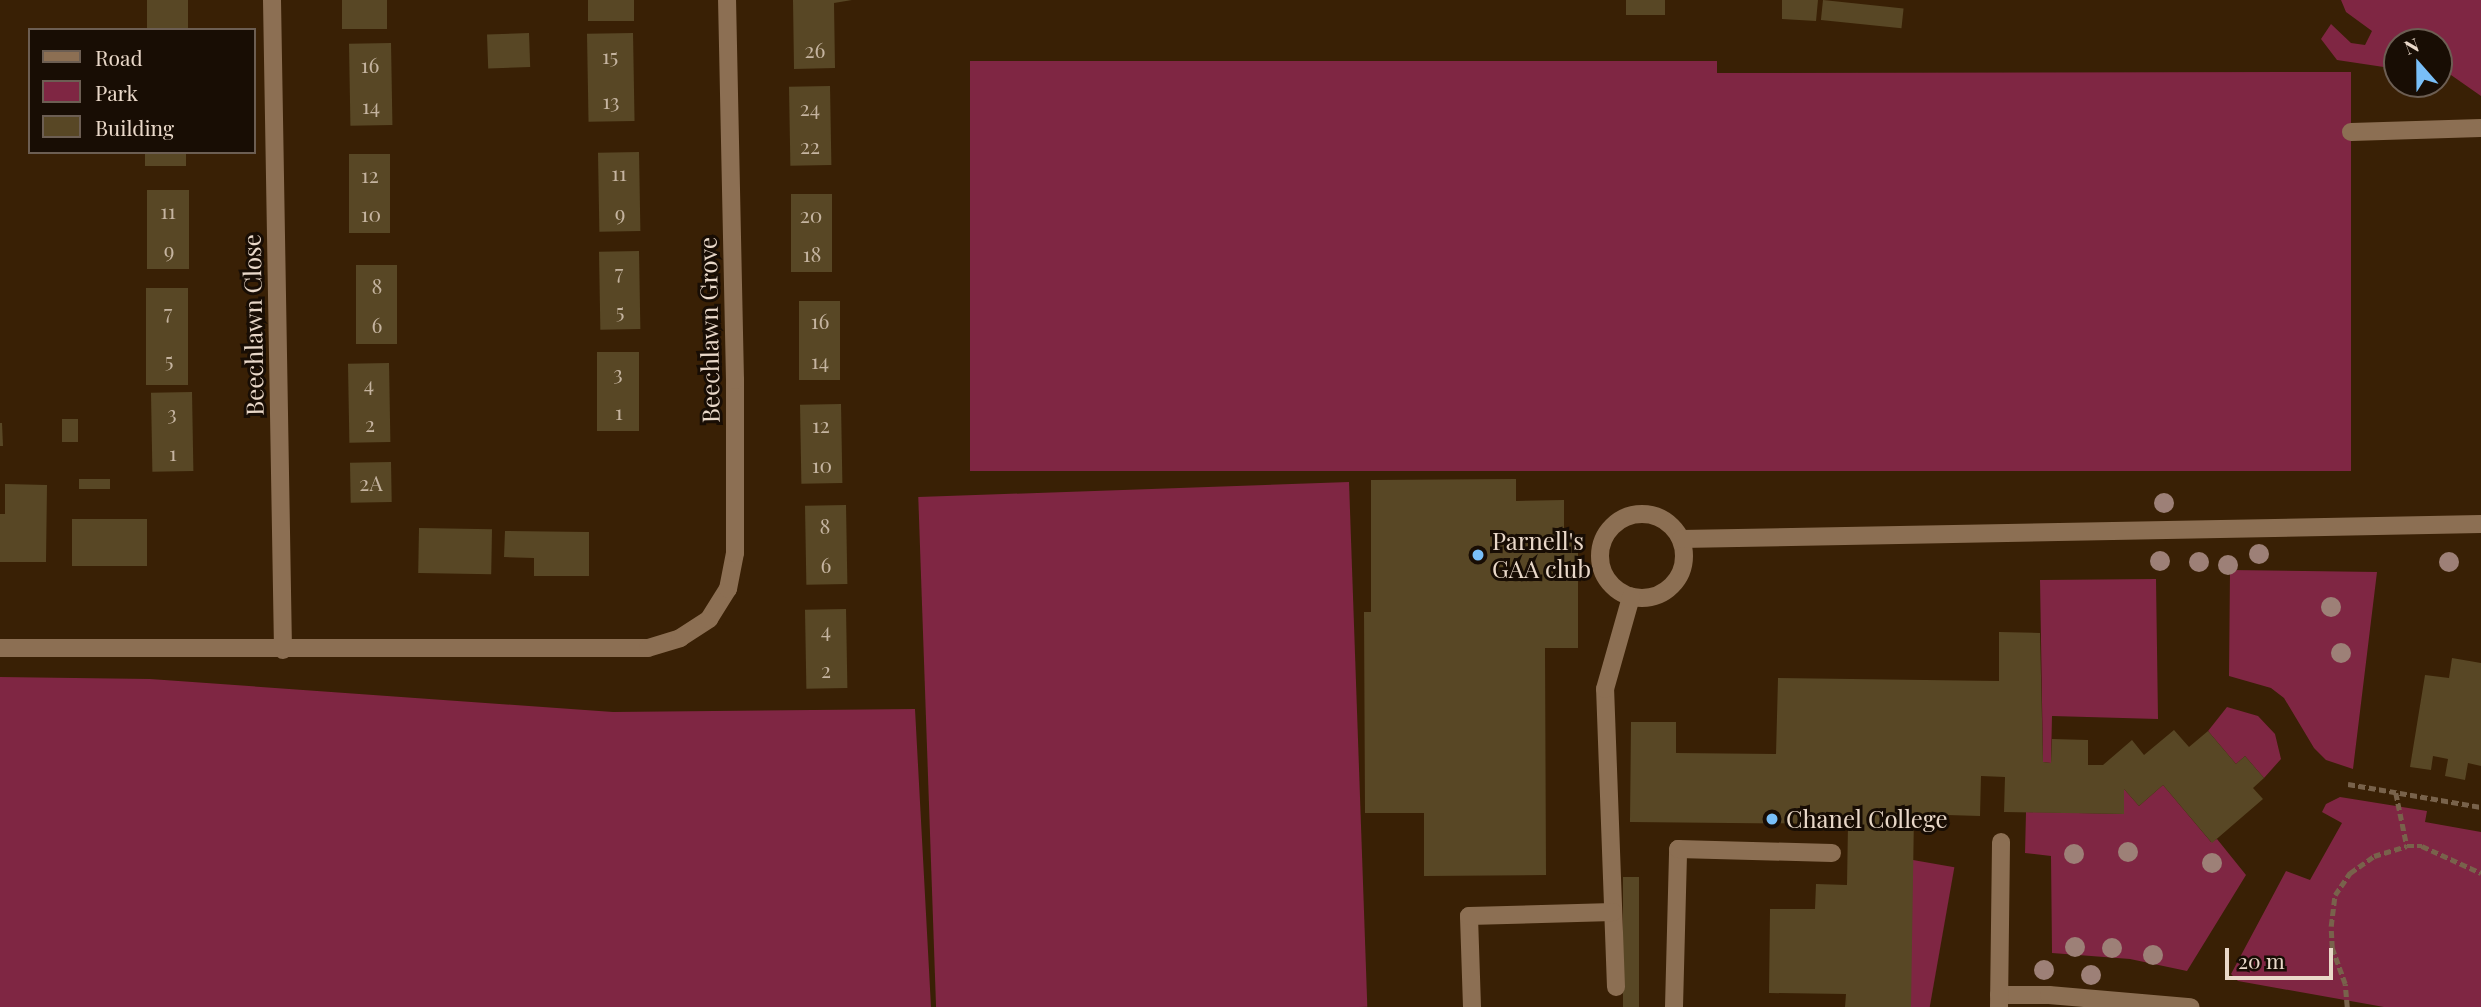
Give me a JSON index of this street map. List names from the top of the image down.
{
  "streets": {
    "street": ["Beechlawn Close", "Beechlawn Grove"]
  },
  "crossings": [
    ["Beechlawn Close", "Beechlawn Grove"]
  ],
  "places": ["Parnell's GAA club", "Chanel College"],
  "house_numbers": [
    "26",
    "15",
    "16",
    "13",
    "14",
    "24",
    "22",
    "11",
    "12",
    "11",
    "9",
    "10",
    "20",
    "9",
    "18",
    "7",
    "8",
    "5",
    "7",
    "16",
    "6",
    "5",
    "14",
    "3",
    "4",
    "1",
    "3",
    "2",
    "12",
    "1",
    "10",
    "2A",
    "8",
    "6",
    "4",
    "2"
  ],
  "legend": ["Road", "Park", "Building"],
  "scale_bar": "20 m",
  "north": "top"
}
